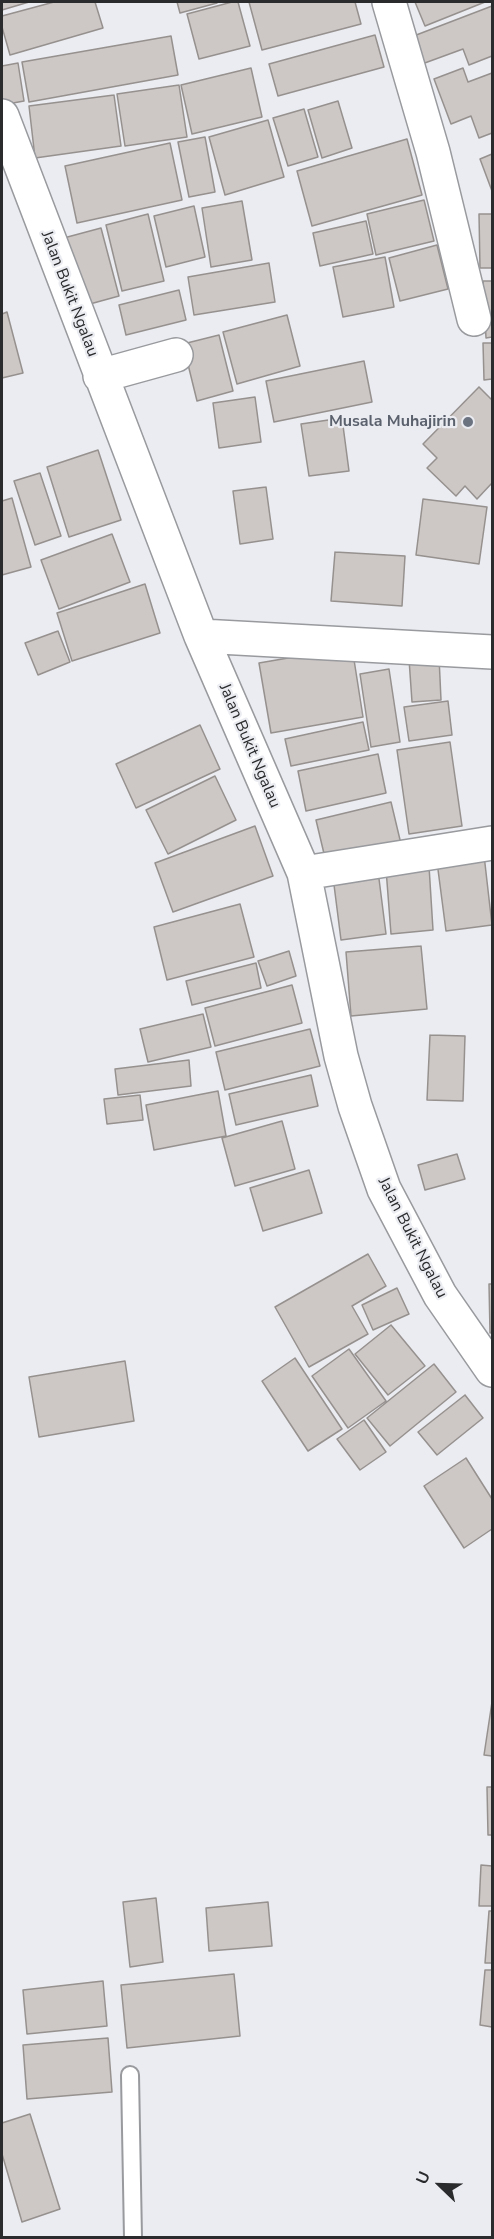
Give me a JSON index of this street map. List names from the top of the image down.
{
  "streets": {
    "street": ["Jalan Bukit Ngalau"]
  },
  "places": ["Musala Muhajirin"],
  "north": "top left"
}
